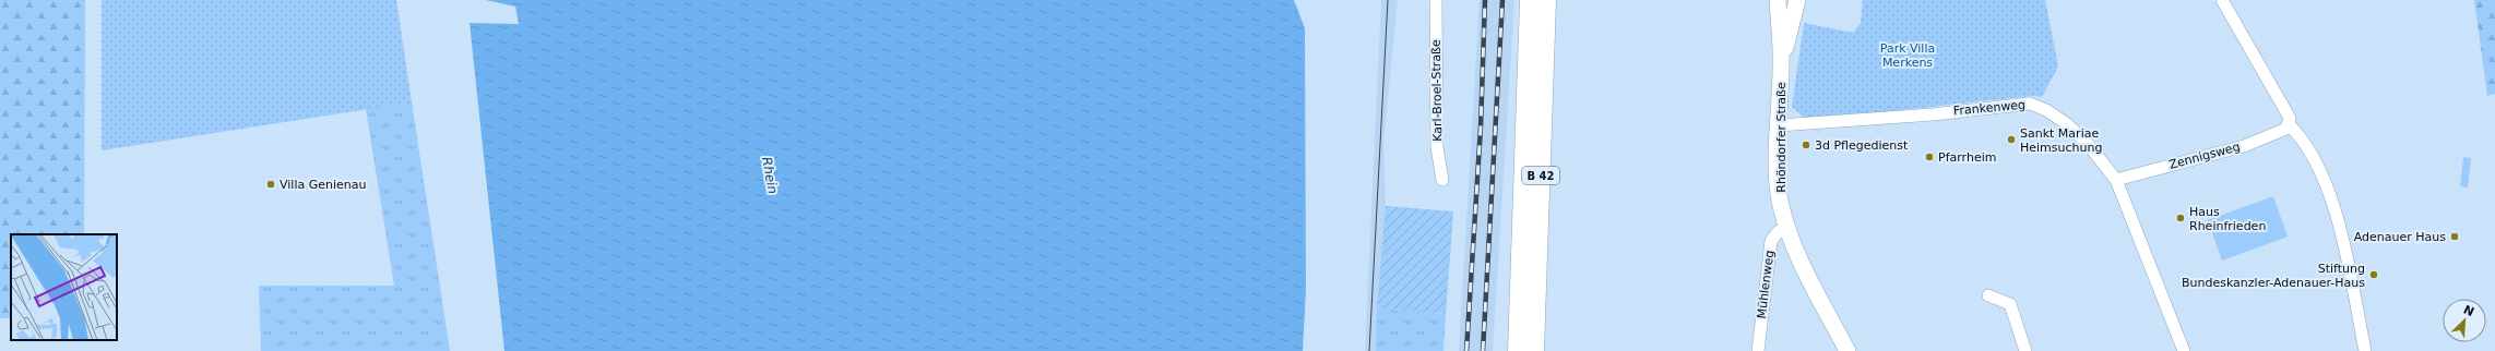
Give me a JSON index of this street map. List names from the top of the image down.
{
  "streets": {
    "highway": ["B 42"],
    "main road": ["Rhöndorfer Straße"],
    "street": [
      "Karl-Broel-Straße",
      "Frankenweg",
      "Zennigsweg",
      "Mühlenweg"
    ]
  },
  "crossings": [
    ["Frankenweg", "Rhöndorfer Straße"],
    ["Frankenweg", "Zennigsweg"],
    ["Rhöndorfer Straße", "Mühlenweg"]
  ],
  "water": ["Rhein"],
  "parks": ["Park Villa Merkens"],
  "places": [
    "Sankt Mariae Heimsuchung",
    "3d Pflegedienst",
    "Pfarrheim",
    "Villa Genienau",
    "Haus Rheinfrieden",
    "Adenauer Haus",
    "Stiftung Bundeskanzler-Adenauer-Haus"
  ],
  "north": "top right"
}
